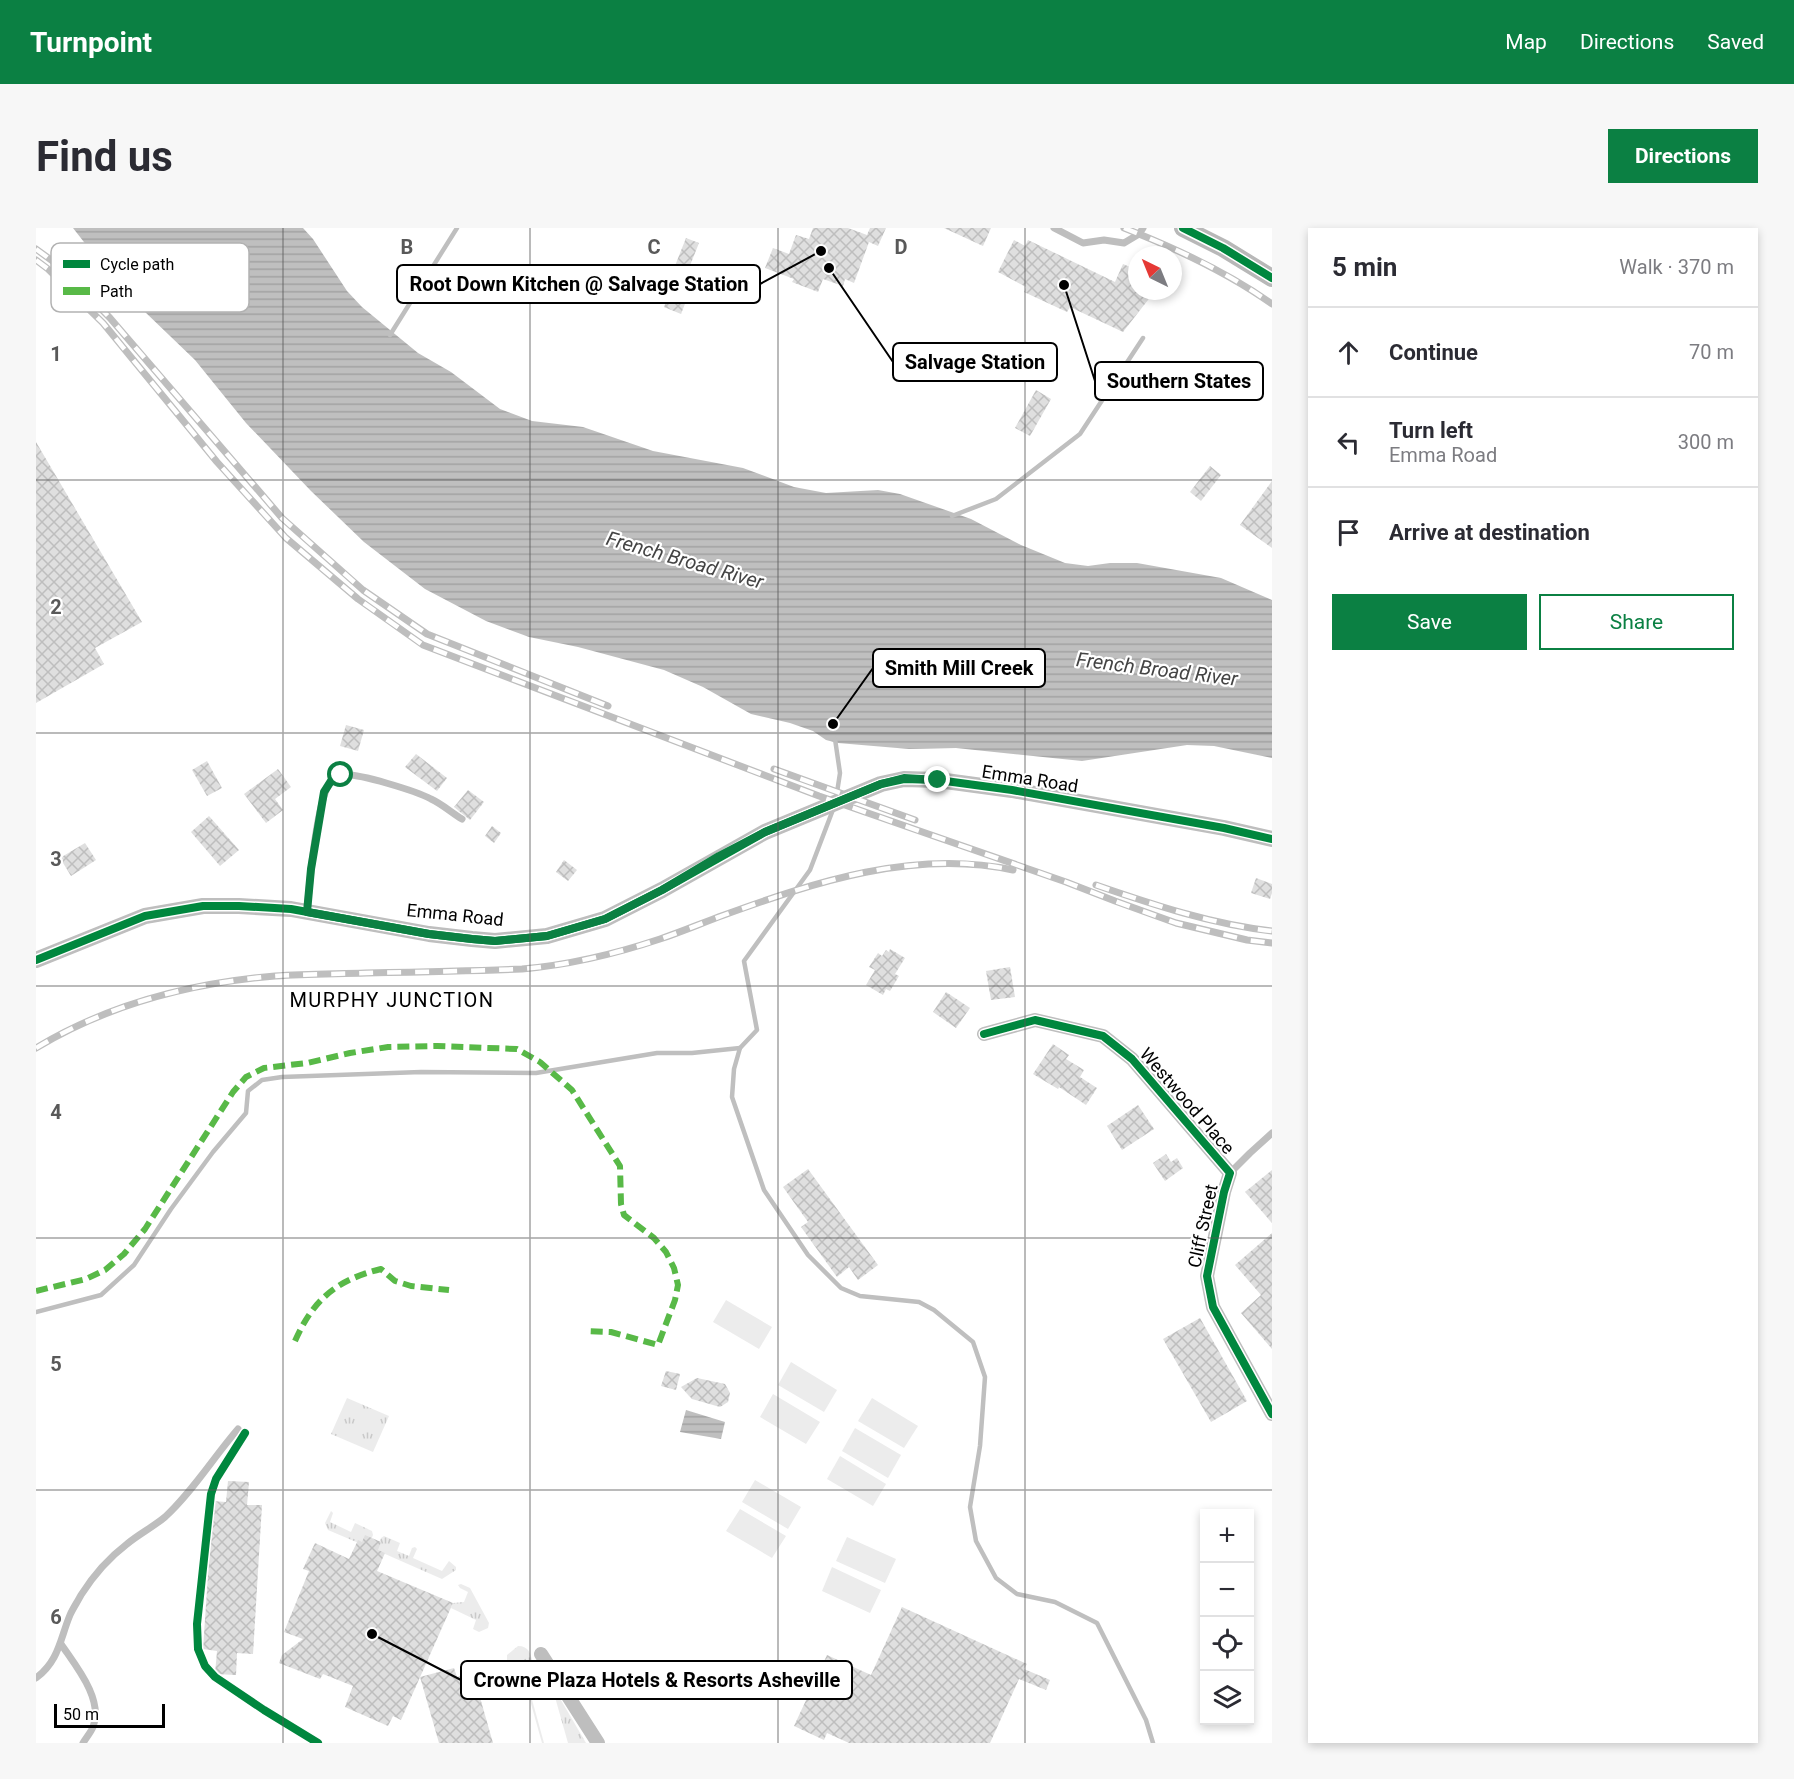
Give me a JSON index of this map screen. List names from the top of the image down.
{
  "streets": {
    "street": ["Emma Road", "Westwood Place", "Cliff Street"]
  },
  "crossings": [
    ["Westwood Place", "Cliff Street"]
  ],
  "districts": ["MURPHY JUNCTION"],
  "water": ["French Broad River"],
  "places": [
    "Root Down Kitchen @ Salvage Station",
    "Salvage Station",
    "Southern States",
    "Smith Mill Creek",
    "Crowne Plaza Hotels & Resorts Asheville"
  ],
  "legend": ["Cycle path", "Path"],
  "scale_bar": "50 m",
  "north": "top left",
  "page": {
    "header": "Turnpoint",
    "nav": ["Map", "Directions", "Saved"],
    "buttons": [
      "Directions",
      ["Save", "Share"]
    ],
    "title": "Find us",
    "heading": ["5 min", "Walk · 370 m"],
    "list": [
      ["Continue", "70 m"],
      ["Turn left", "Emma Road", "300 m"],
      "Arrive at destination"
    ],
    "map_buttons": ["+", "−"],
    "scale": "50 m"
  },
  "grid": {
    "columns": ["B", "C", "D"],
    "rows": [
      "1",
      "2",
      "3",
      "4",
      "5",
      "6"
    ]
  }
}
